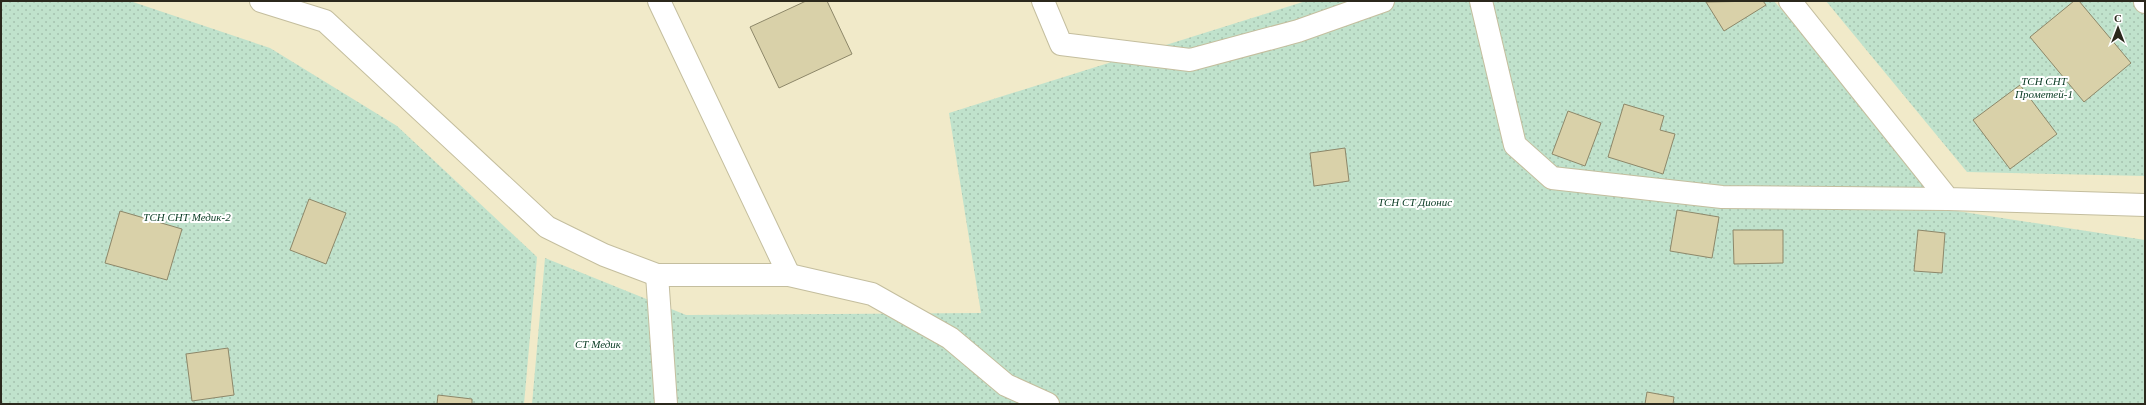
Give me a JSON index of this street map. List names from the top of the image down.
{
  "parks": [
    "ТСН СНТ Прометей-1",
    "ТСН СТ Дионис",
    "ТСН СНТ Медик-2",
    "СТ Медик"
  ],
  "north": "top"
}
